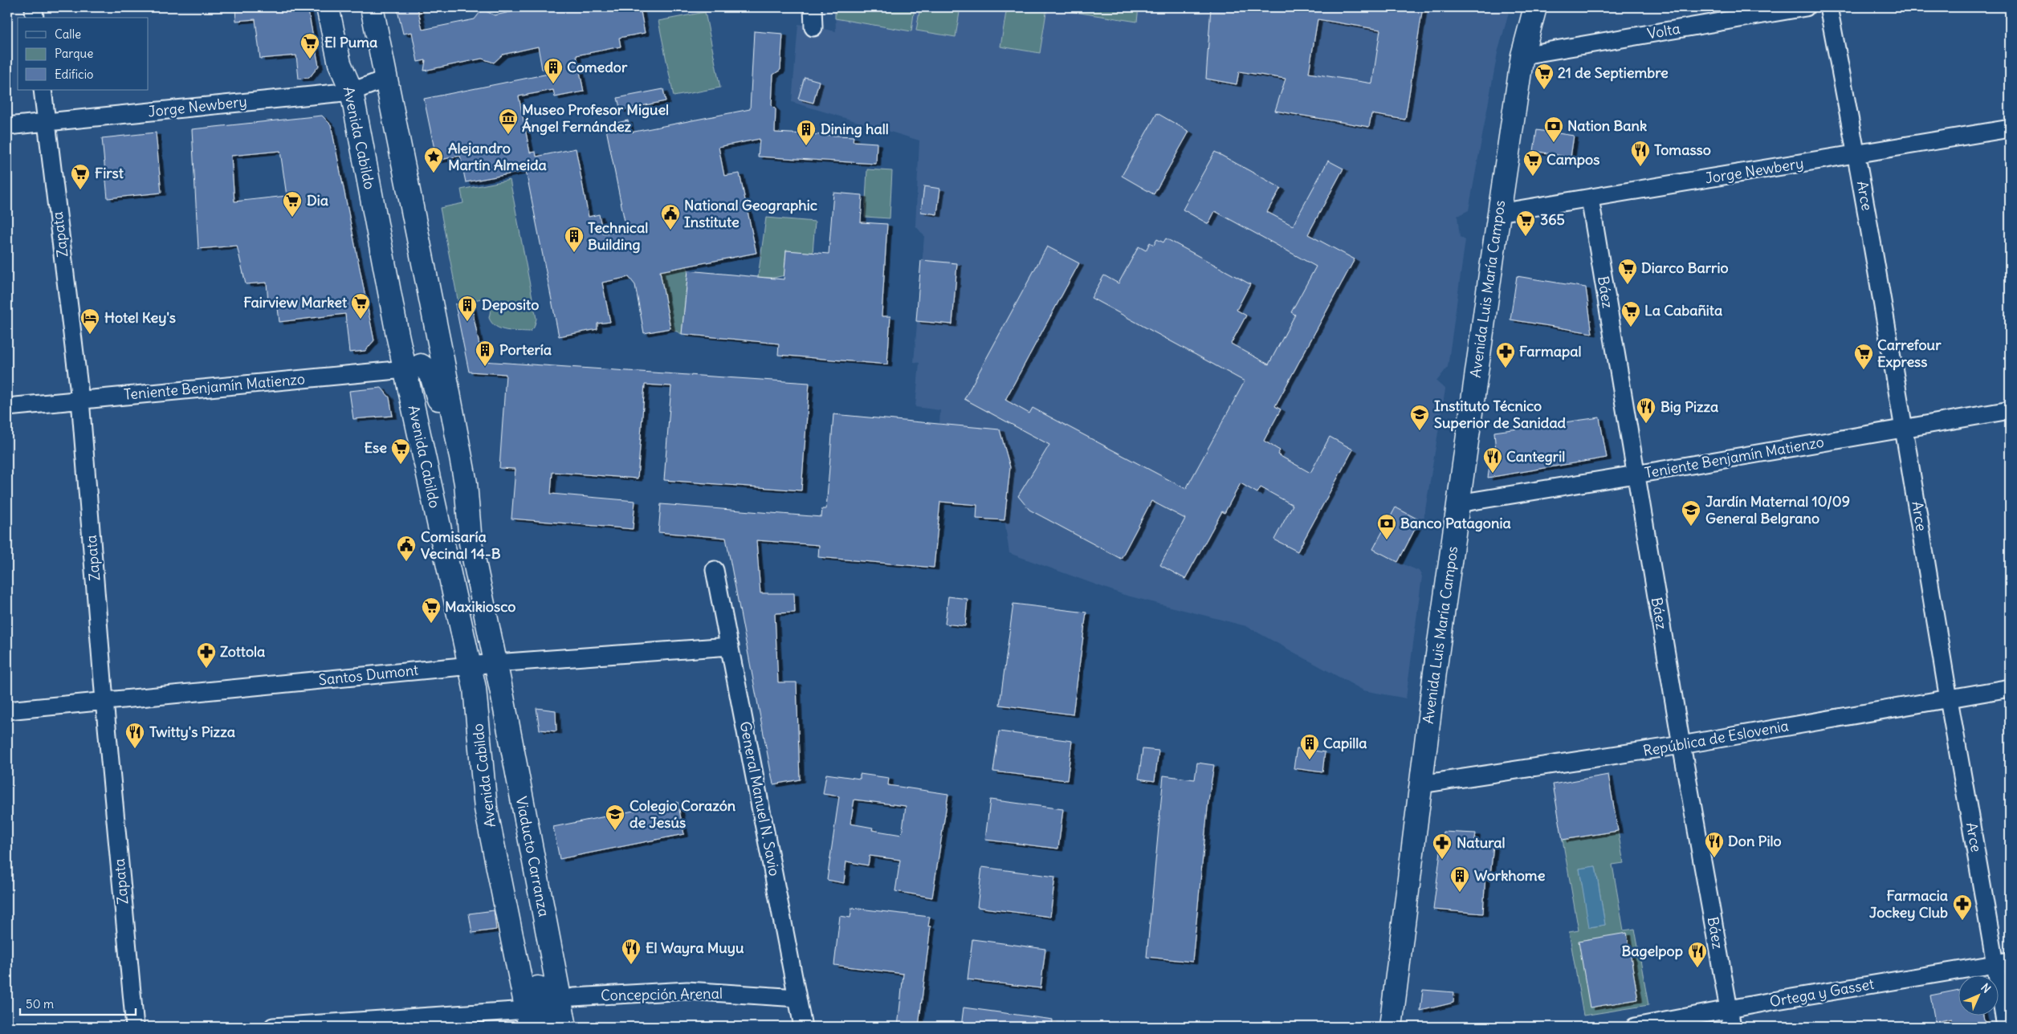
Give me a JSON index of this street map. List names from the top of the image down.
{
  "streets": {
    "main road": ["Avenida Cabildo", "Avenida Luis María Campos", "Viaducto Carranza"],
    "street": [
      "Volta",
      "Jorge Newbery",
      "Arce",
      "Zapata",
      "Báez",
      "Teniente Benjamín Matienzo",
      "Santos Dumont",
      "República de Eslovenia",
      "General Manuel N. Savio",
      "Ortega y Gasset",
      "Concepción Arenal"
    ]
  },
  "crossings": [
    ["Volta", "Avenida Luis María Campos"],
    ["Jorge Newbery", "Avenida Cabildo"],
    ["Jorge Newbery", "Arce"],
    ["Jorge Newbery", "Zapata"],
    ["Jorge Newbery", "Avenida Luis María Campos"],
    ["Jorge Newbery", "Báez"],
    ["Avenida Cabildo", "Teniente Benjamín Matienzo"],
    ["Avenida Cabildo", "Santos Dumont"],
    ["Avenida Cabildo", "Viaducto Carranza"],
    ["Arce", "Teniente Benjamín Matienzo"],
    ["Arce", "República de Eslovenia"],
    ["Arce", "Ortega y Gasset"],
    ["Zapata", "Teniente Benjamín Matienzo"],
    ["Zapata", "Santos Dumont"],
    ["Avenida Luis María Campos", "Teniente Benjamín Matienzo"],
    ["Avenida Luis María Campos", "República de Eslovenia"],
    ["Báez", "Teniente Benjamín Matienzo"],
    ["Báez", "República de Eslovenia"],
    ["Báez", "Ortega y Gasset"],
    ["Santos Dumont", "General Manuel N. Savio"],
    ["General Manuel N. Savio", "Concepción Arenal"]
  ],
  "places": {
    "supermarket": [
      "El Puma",
      "21 de Septiembre",
      "Campos",
      "First",
      "Dia",
      "365",
      "Diarco Barrio",
      "Fairview Market",
      "La Cabañita",
      "Carrefour Express",
      "Ese",
      "Maxikiosco"
    ],
    "building": [
      "Comedor",
      "Dining hall",
      "Technical Building",
      "Deposito",
      "Portería",
      "Capilla",
      "Workhome"
    ],
    "museum": ["Museo Profesor Miguel Ángel Fernández"],
    "bank": ["Nation Bank", "Banco Patagonia"],
    "restaurant": [
      "Tomasso",
      "Big Pizza",
      "Cantegril",
      "Twitty's Pizza",
      "Don Pilo",
      "El Wayra Muyu",
      "Bagelpop"
    ],
    "place": ["Alejandro Martín Almeida"],
    "public building": ["National Geographic Institute", "Comisaría Vecinal 14-B"],
    "hotel": ["Hotel Key's"],
    "pharmacy": [
      "Farmapal",
      "Zottola",
      "Natural",
      "Farmacia Jockey Club"
    ],
    "school or university": ["Instituto Técnico Superior de Sanidad", "Jardín Maternal 10/09 General Belgrano", "Colegio Corazón de Jesús"]
  },
  "legend": ["Calle", "Parque", "Edificio"],
  "scale_bar": "50 m",
  "north": "top right"
}
